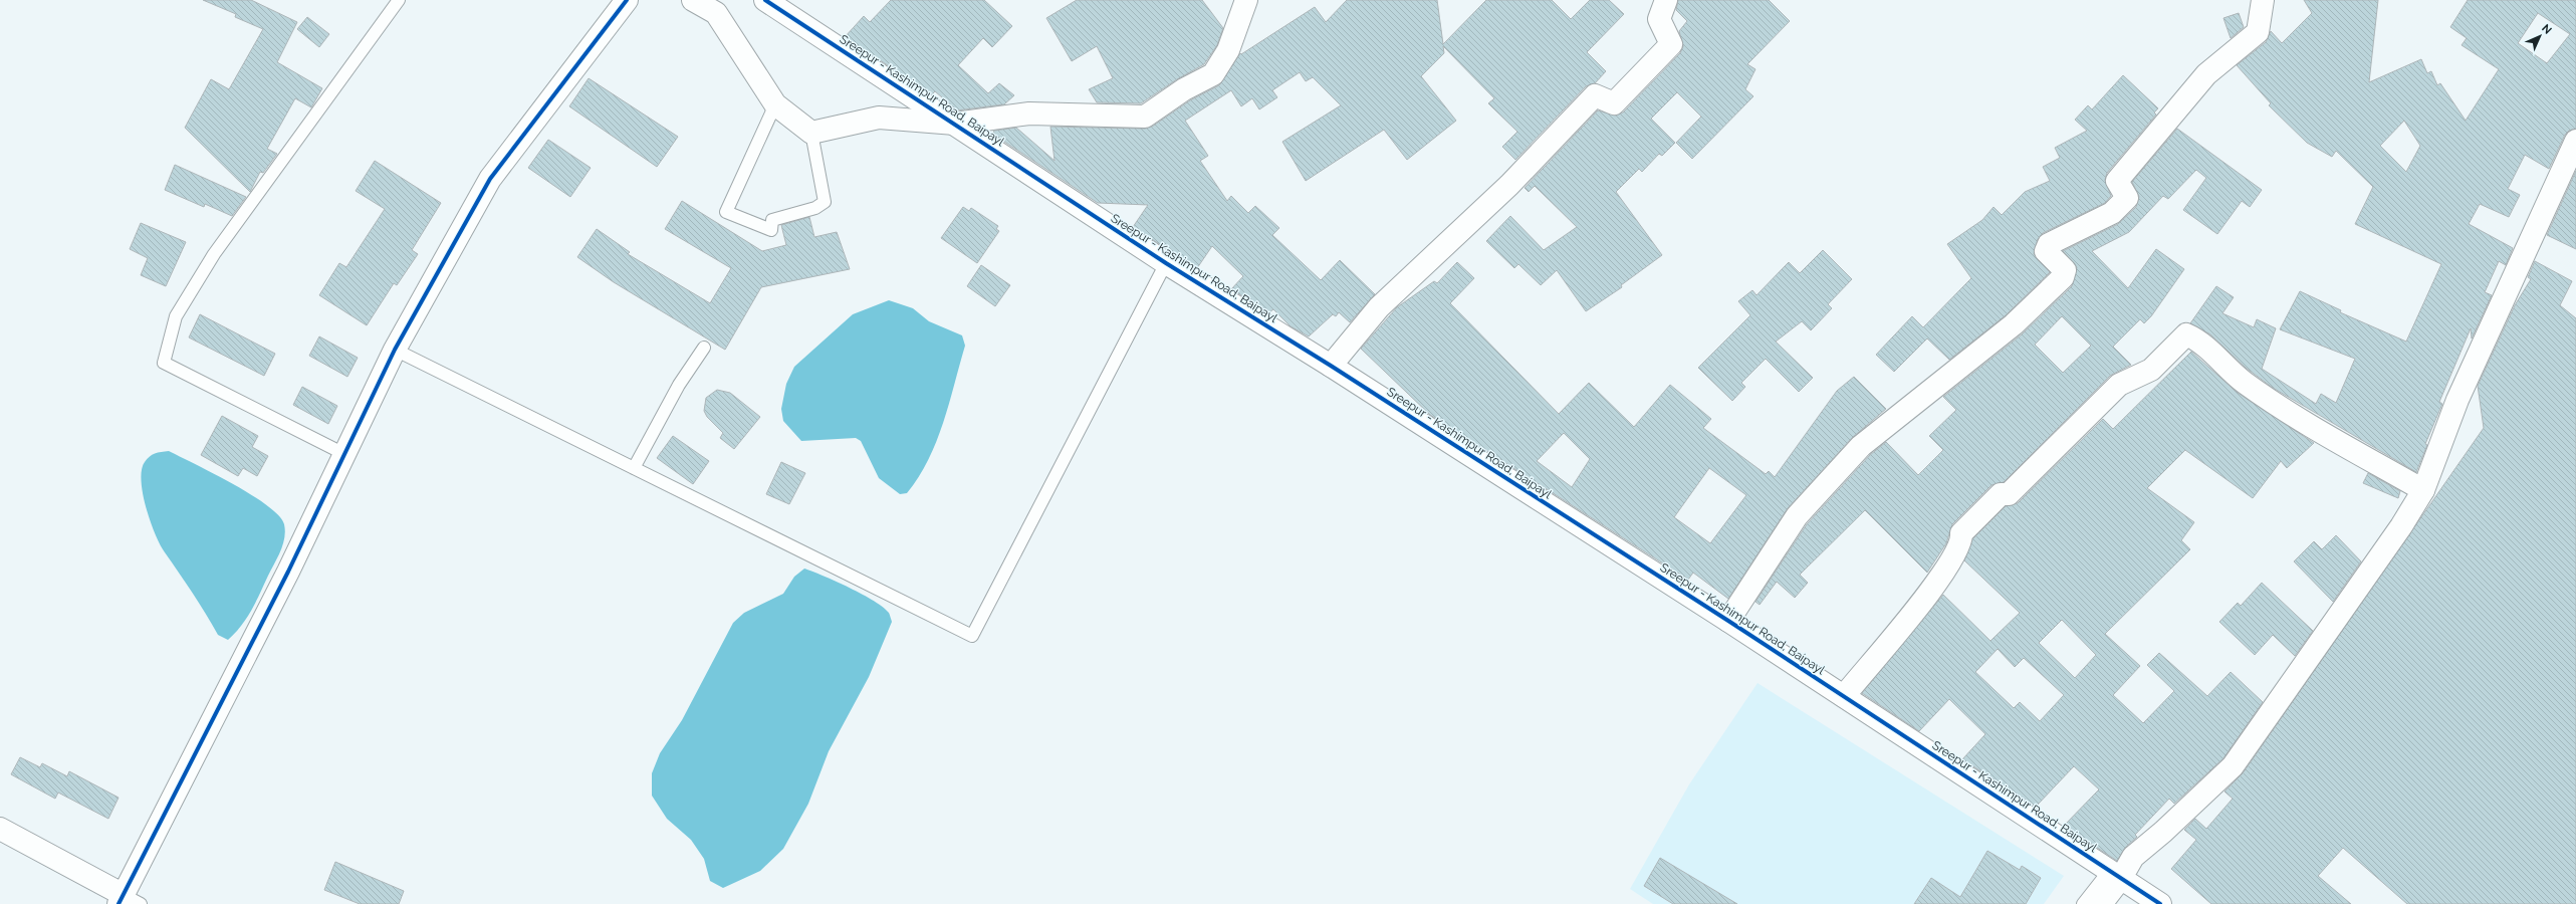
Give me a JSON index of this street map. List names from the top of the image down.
{
  "streets": {
    "street": ["Sreepur - Kashimpur Road, Baipayl"]
  },
  "north": "top right"
}
